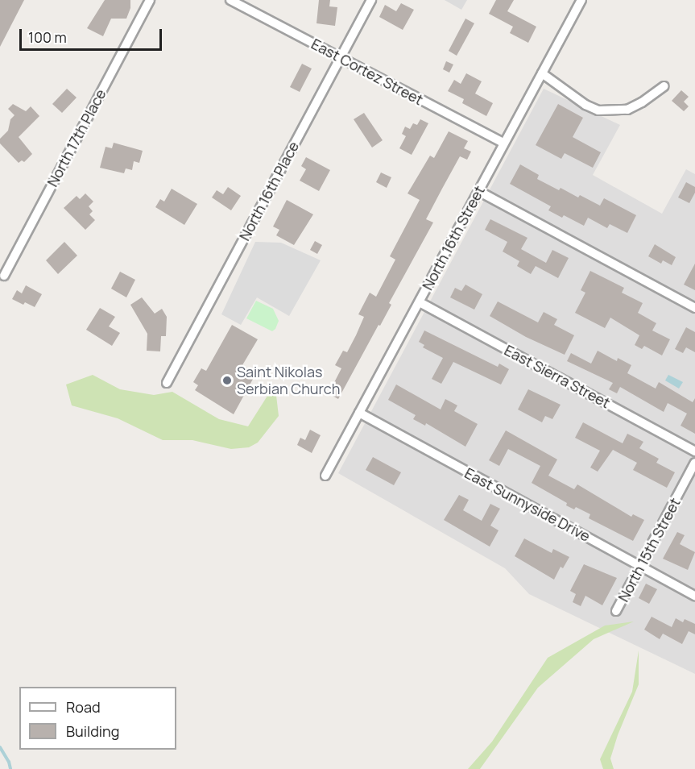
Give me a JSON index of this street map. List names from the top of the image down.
{
  "streets": {
    "street": [
      "East Cortez Street",
      "North 17th Place",
      "North 16th Place",
      "North 16th Street",
      "East Sierra Street",
      "East Sunnyside Drive",
      "North 15th Street"
    ]
  },
  "crossings": [
    ["East Cortez Street", "North 16th Place"],
    ["East Cortez Street", "North 16th Street"],
    ["North 16th Street", "East Sierra Street"],
    ["North 16th Street", "East Sunnyside Drive"],
    ["East Sunnyside Drive", "North 15th Street"]
  ],
  "places": ["Saint Nikolas Serbian Church"],
  "legend": ["Road", "Building"],
  "scale_bar": "100 m"
}
